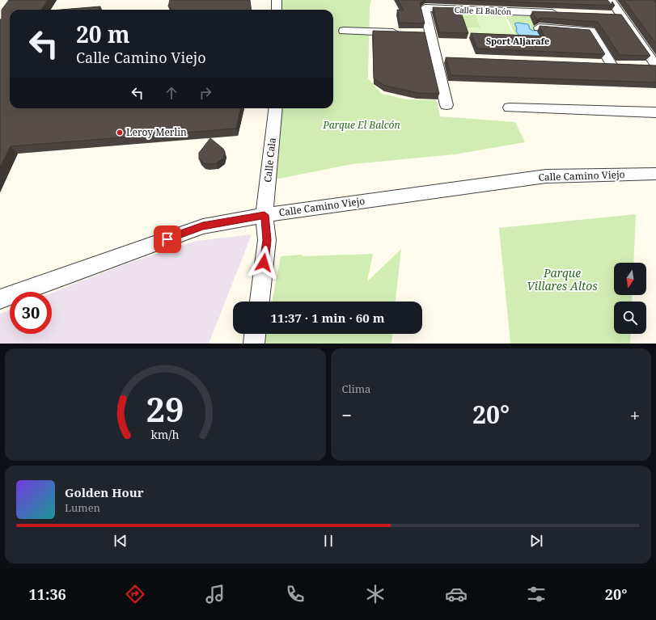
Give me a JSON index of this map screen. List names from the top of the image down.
{
  "streets": {
    "street": ["Calle El Balcón", "Calle Cala", "Calle Camino Viejo"]
  },
  "crossings": [
    ["Calle Cala", "Calle Camino Viejo"]
  ],
  "districts": ["Sport Aljarafe"],
  "parks": ["Parque El Balcón", "Parque Villares Altos"],
  "places": ["Leroy Merlin"],
  "north": "bottom",
  "page": {
    "turn": ["20 m", "Calle Camino Viejo"],
    "limit": "30",
    "trip": "11:37 · 1 min · 60 m",
    "tile": "Clima",
    "heat": ["−", "20°", "+"],
    "song": ["Golden Hour", "Lumen"],
    "tabs": ["11:36", "20°"],
    "gauge": ["29", "km/h"]
  }
}
